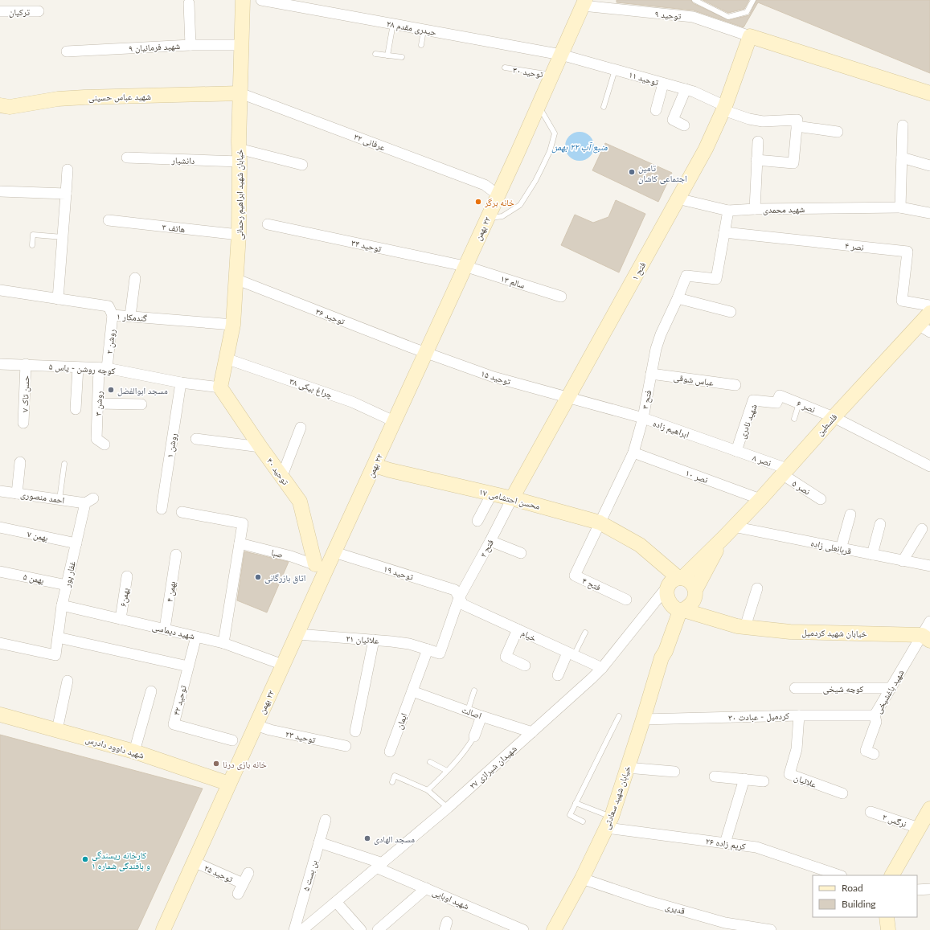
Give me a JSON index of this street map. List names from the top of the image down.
{
  "streets": {
    "street": [
      "ترکیان",
      "توحید ۹",
      "حیدری مقدم ۲۸",
      "شهید فرمانیان ۹",
      "توحید ۱۱",
      "شهید عباس حسینی",
      "عرفانی ۳۲",
      "دانشیار",
      "خیابان شهید ابراهیم رحمانی",
      "شهید محمدی",
      "هاتف ۳",
      "٢٢ بهمن",
      "توحید ۳۴",
      "نصر ۴",
      "فتح ۱",
      "سالم ۱۳",
      "توحید ۳۶",
      "گندمکار ۱",
      "روشن ۲",
      "کوچه روشن - یاس ۵",
      "توحید ۱۵",
      "عباس شوقی",
      "چراغ بیکی ۳۸",
      "حسن تاک ۷",
      "فتح ۳",
      "روشن ۳",
      "نصر ۶",
      "شهید نادری",
      "فلسطین",
      "ابراهیم زاده",
      "روشن ۱",
      "نصر ۸",
      "توحید ۴۰",
      "نصر ۱۰",
      "نصر ۵",
      "احمد منصوری",
      "محسن احتشامی ۱۷",
      "بهمن ۷",
      "قربانعلی زاده",
      "فتح ۲",
      "صبا",
      "توحید ۱۹",
      "غفار پور",
      "بهمن ۵",
      "فتح ۴",
      "بهمن ۴",
      "بهمن۶",
      "شهید دیماسی",
      "خیابان شهید کردمیل",
      "خیام",
      "علائیان ۲۱",
      "کوچه شیخی",
      "شهید باغشیخی",
      "توحید ۴۲",
      "اصالت",
      "کردمیل - عبادت ۳۰",
      "ایمان",
      "توحید ۲۳",
      "شهید داوود دادرس",
      "شهیدان شیرازی ۲۷",
      "علائیان",
      "خیابان شهید سعادتی",
      "نرگس ۲",
      "کریم زاده ۲۶",
      "توحید ۲۵",
      "بن بست ۵",
      "شهید اوبایی",
      "قدیری"
    ],
    "lane": ["توحید ۳۰"]
  },
  "crossings": [
    ["توحید ۹", "٢٢ بهمن"],
    ["توحید ۹", "فتح ۱"],
    ["حیدری مقدم ۲۸", "توحید ۱۱"],
    ["حیدری مقدم ۲۸", "٢٢ بهمن"],
    ["شهید فرمانیان ۹", "خیابان شهید ابراهیم رحمانی"],
    ["توحید ۳۰", "٢٢ بهمن"],
    ["توحید ۱۱", "٢٢ بهمن"],
    ["توحید ۱۱", "فتح ۱"],
    ["شهید عباس حسینی", "عرفانی ۳۲"],
    ["شهید عباس حسینی", "خیابان شهید ابراهیم رحمانی"],
    ["عرفانی ۳۲", "خیابان شهید ابراهیم رحمانی"],
    ["عرفانی ۳۲", "٢٢ بهمن"],
    ["دانشیار", "خیابان شهید ابراهیم رحمانی"],
    ["خیابان شهید ابراهیم رحمانی", "هاتف ۳"],
    ["خیابان شهید ابراهیم رحمانی", "توحید ۳۶"],
    ["خیابان شهید ابراهیم رحمانی", "گندمکار ۱"],
    ["خیابان شهید ابراهیم رحمانی", "کوچه روشن - یاس ۵"],
    ["خیابان شهید ابراهیم رحمانی", "چراغ بیکی ۳۸"],
    ["خیابان شهید ابراهیم رحمانی", "توحید ۴۰"],
    ["شهید محمدی", "فتح ۱"],
    ["٢٢ بهمن", "توحید ۳۴"],
    ["٢٢ بهمن", "سالم ۱۳"],
    ["٢٢ بهمن", "توحید ۳۶"],
    ["٢٢ بهمن", "توحید ۱۵"],
    ["٢٢ بهمن", "چراغ بیکی ۳۸"],
    ["٢٢ بهمن", "توحید ۴۰"],
    ["٢٢ بهمن", "محسن احتشامی ۱۷"],
    ["٢٢ بهمن", "صبا"],
    ["٢٢ بهمن", "توحید ۱۹"],
    ["٢٢ بهمن", "شهید دیماسی"],
    ["٢٢ بهمن", "علائیان ۲۱"],
    ["٢٢ بهمن", "توحید ۲۳"],
    ["٢٢ بهمن", "شهید داوود دادرس"],
    ["٢٢ بهمن", "توحید ۲۵"],
    ["توحید ۳۴", "سالم ۱۳"],
    ["نصر ۴", "فتح ۳"],
    ["فتح ۱", "توحید ۱۵"],
    ["فتح ۱", "ابراهیم زاده"],
    ["فتح ۱", "محسن احتشامی ۱۷"],
    ["فتح ۱", "فتح ۲"],
    ["توحید ۳۶", "توحید ۱۵"],
    ["گندمکار ۱", "روشن ۲"],
    ["روشن ۲", "کوچه روشن - یاس ۵"],
    ["روشن ۲", "روشن ۳"],
    ["کوچه روشن - یاس ۵", "حسن تاک ۷"],
    ["کوچه روشن - یاس ۵", "روشن ۳"],
    ["کوچه روشن - یاس ۵", "روشن ۱"],
    ["کوچه روشن - یاس ۵", "توحید ۴۰"],
    ["توحید ۱۵", "ابراهیم زاده"],
    ["عباس شوقی", "فتح ۳"],
    ["فتح ۳", "ابراهیم زاده"],
    ["فتح ۳", "نصر ۱۰"],
    ["فتح ۳", "محسن احتشامی ۱۷"],
    ["فتح ۳", "فتح ۴"],
    ["نصر ۶", "شهید نادری"],
    ["نصر ۶", "فلسطین"],
    ["شهید نادری", "ابراهیم زاده"],
    ["شهید نادری", "نصر ۸"],
    ["فلسطین", "نصر ۸"],
    ["فلسطین", "نصر ۱۰"],
    ["فلسطین", "نصر ۵"],
    ["فلسطین", "قربانعلی زاده"],
    ["ابراهیم زاده", "نصر ۸"],
    ["نصر ۸", "نصر ۵"],
    ["توحید ۴۰", "صبا"],
    ["احمد منصوری", "غفار پور"],
    ["محسن احتشامی ۱۷", "فتح ۲"],
    ["محسن احتشامی ۱۷", "فتح ۴"],
    ["محسن احتشامی ۱۷", "شهیدان شیرازی ۲۷"],
    ["محسن احتشامی ۱۷", "خیابان شهید سعادتی"],
    ["بهمن ۷", "غفار پور"],
    ["فتح ۲", "توحید ۱۹"],
    ["فتح ۲", "خیام"],
    ["فتح ۲", "علائیان ۲۱"],
    ["فتح ۲", "ایمان"],
    ["توحید ۱۹", "خیام"],
    ["غفار پور", "بهمن ۵"],
    ["غفار پور", "شهید دیماسی"],
    ["بهمن ۴", "شهید دیماسی"],
    ["بهمن۶", "شهید دیماسی"],
    ["شهید دیماسی", "توحید ۴۲"],
    ["خیابان شهید کردمیل", "شهید باغشیخی"],
    ["خیام", "شهیدان شیرازی ۲۷"],
    ["علائیان ۲۱", "ایمان"],
    ["کوچه شیخی", "شهید باغشیخی"],
    ["شهید باغشیخی", "کردمیل - عبادت ۳۰"],
    ["اصالت", "ایمان"],
    ["اصالت", "شهیدان شیرازی ۲۷"],
    ["کردمیل - عبادت ۳۰", "علائیان"],
    ["کردمیل - عبادت ۳۰", "خیابان شهید سعادتی"],
    ["شهیدان شیرازی ۲۷", "خیابان شهید سعادتی"],
    ["شهیدان شیرازی ۲۷", "شهید اوبایی"],
    ["خیابان شهید سعادتی", "کریم زاده ۲۶"],
    ["خیابان شهید سعادتی", "قدیری"],
    ["بن بست ۵", "شهید اوبایی"]
  ],
  "water": ["منبع آب ۲۲ بهمن"],
  "places": [
    "تامین اجتماعی کاشان",
    "خانه برگر",
    "مسجد ابوالفضل",
    "اتاق بازرگانی",
    "خانه بازی درنا",
    "مسجد الهادی",
    "کارخانه ریسندگی و بافندگی شماره ۱"
  ],
  "legend": ["Road", "Building"]
}
